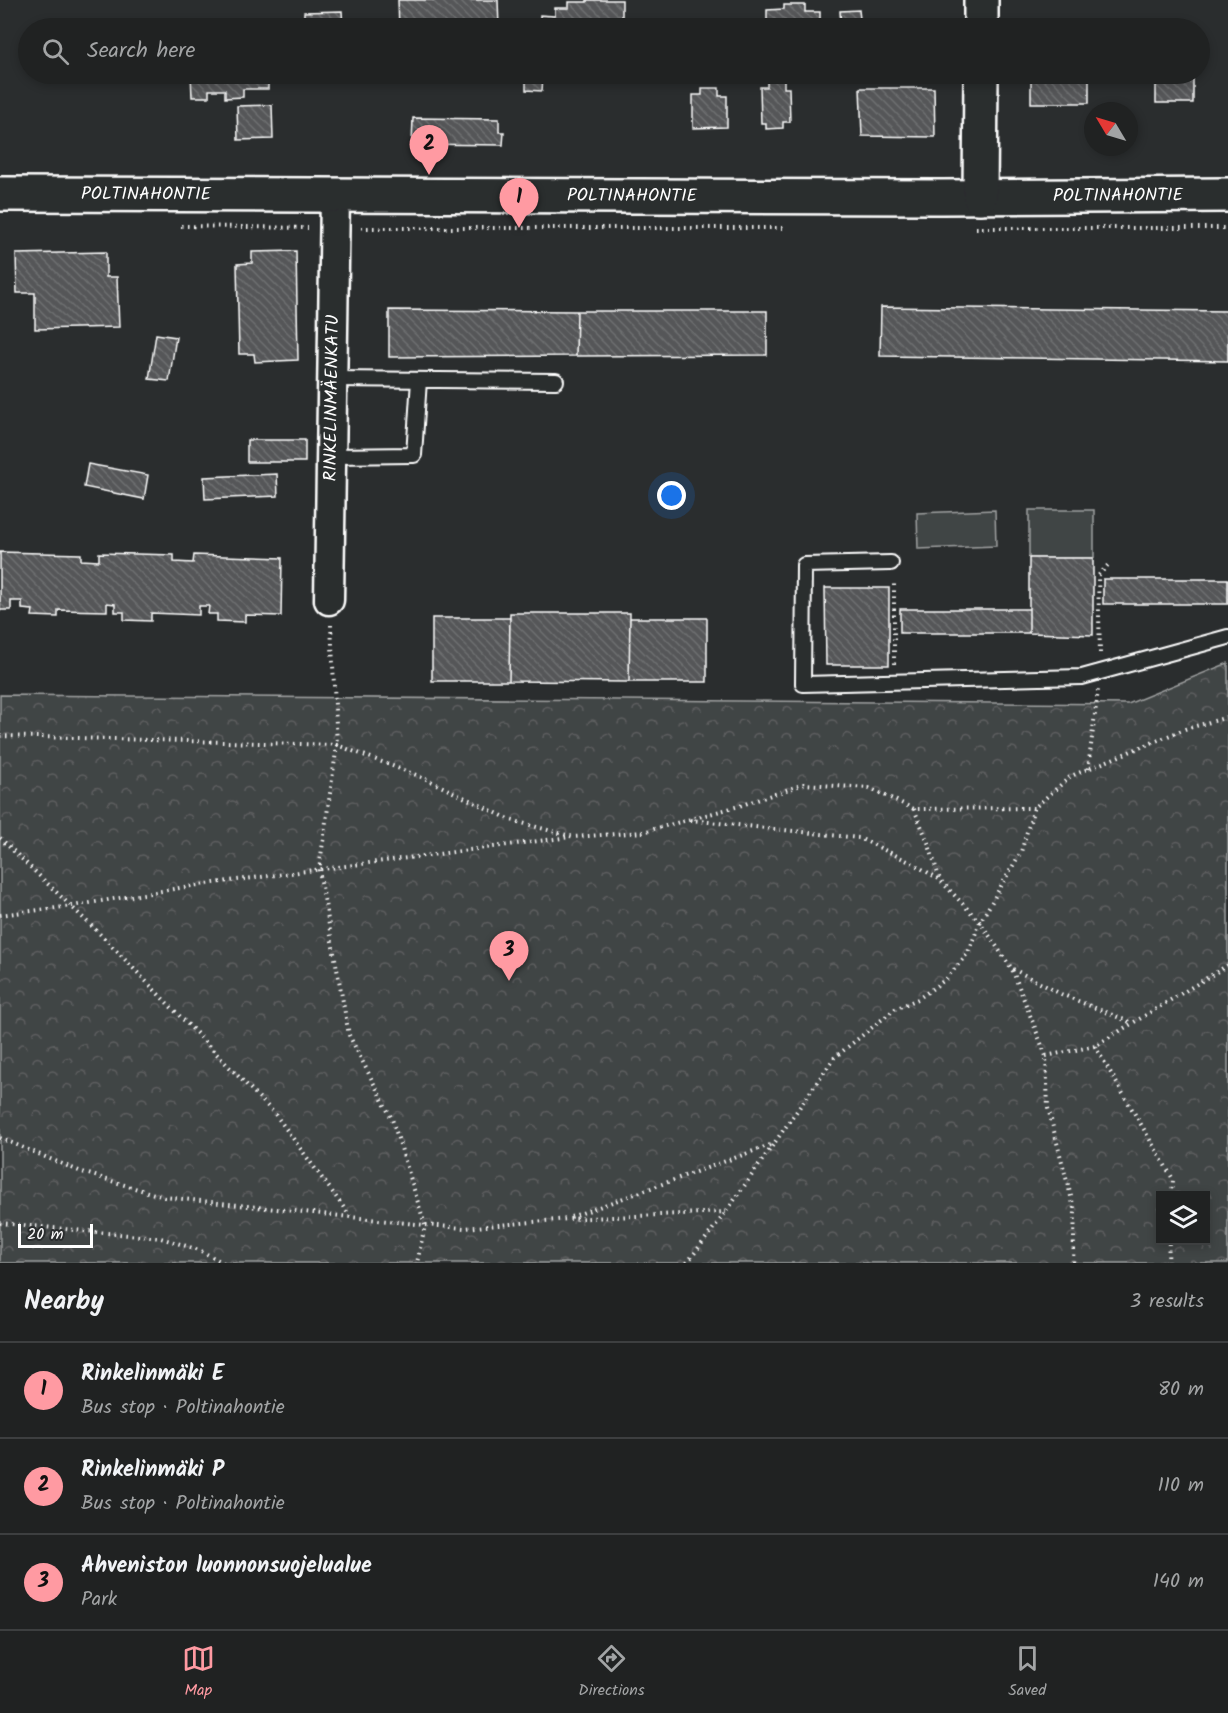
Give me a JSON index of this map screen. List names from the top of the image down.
{
  "streets": {
    "street": ["POLTINAHONTIE", "RINKELINMÄENKATU"]
  },
  "crossings": [
    ["POLTINAHONTIE", "RINKELINMÄENKATU"]
  ],
  "scale_bar": "20 m",
  "north": "top left",
  "page": {
    "search": "Search here",
    "pins": ["2", "1", "3"],
    "scale": "20 m",
    "heading": ["Nearby", "3 results"],
    "list": [
      {
        "mark": "1",
        "name": "Rinkelinmäki E",
        "note": "Bus stop · Poltinahontie",
        "value": "80 m"
      },
      {
        "mark": "2",
        "name": "Rinkelinmäki P",
        "note": "Bus stop · Poltinahontie",
        "value": "110 m"
      },
      {
        "mark": "3",
        "name": "Ahveniston luonnonsuojelualue",
        "note": "Park",
        "value": "140 m"
      }
    ],
    "nav": ["Map", "Directions", "Saved"]
  }
}
